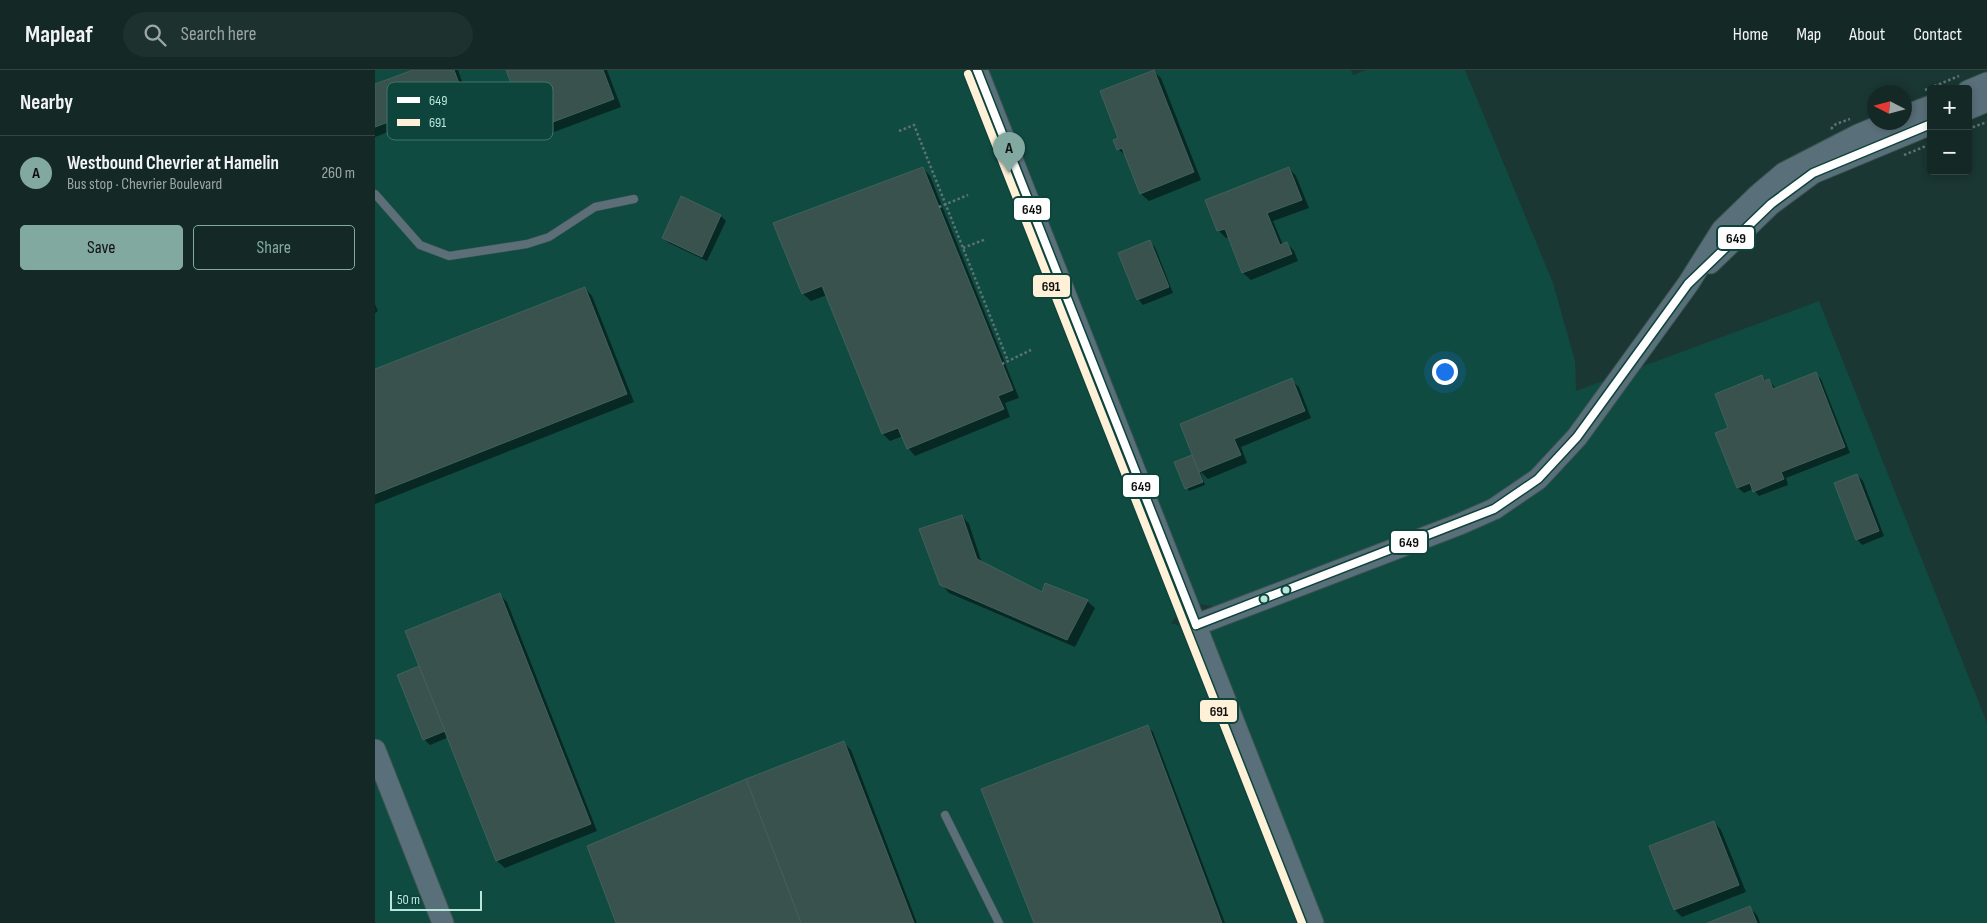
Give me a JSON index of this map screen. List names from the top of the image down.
{
  "lines": ["transit line 649", "transit line 691"],
  "legend": ["649", "691"],
  "scale_bar": "50 m",
  "north": "left",
  "page": {
    "header": "Mapleaf",
    "search": "Search here",
    "nav": [
      "Home",
      "Map",
      "About",
      "Contact"
    ],
    "heading": "Nearby",
    "map_buttons": ["+", "−"],
    "pins": "A",
    "list": [
      {
        "mark": "A",
        "name": "Westbound Chevrier at Hamelin",
        "note": "Bus stop · Chevrier Boulevard",
        "value": "260 m"
      }
    ],
    "buttons": ["Save", "Share"],
    "scale": "50 m"
  }
}
